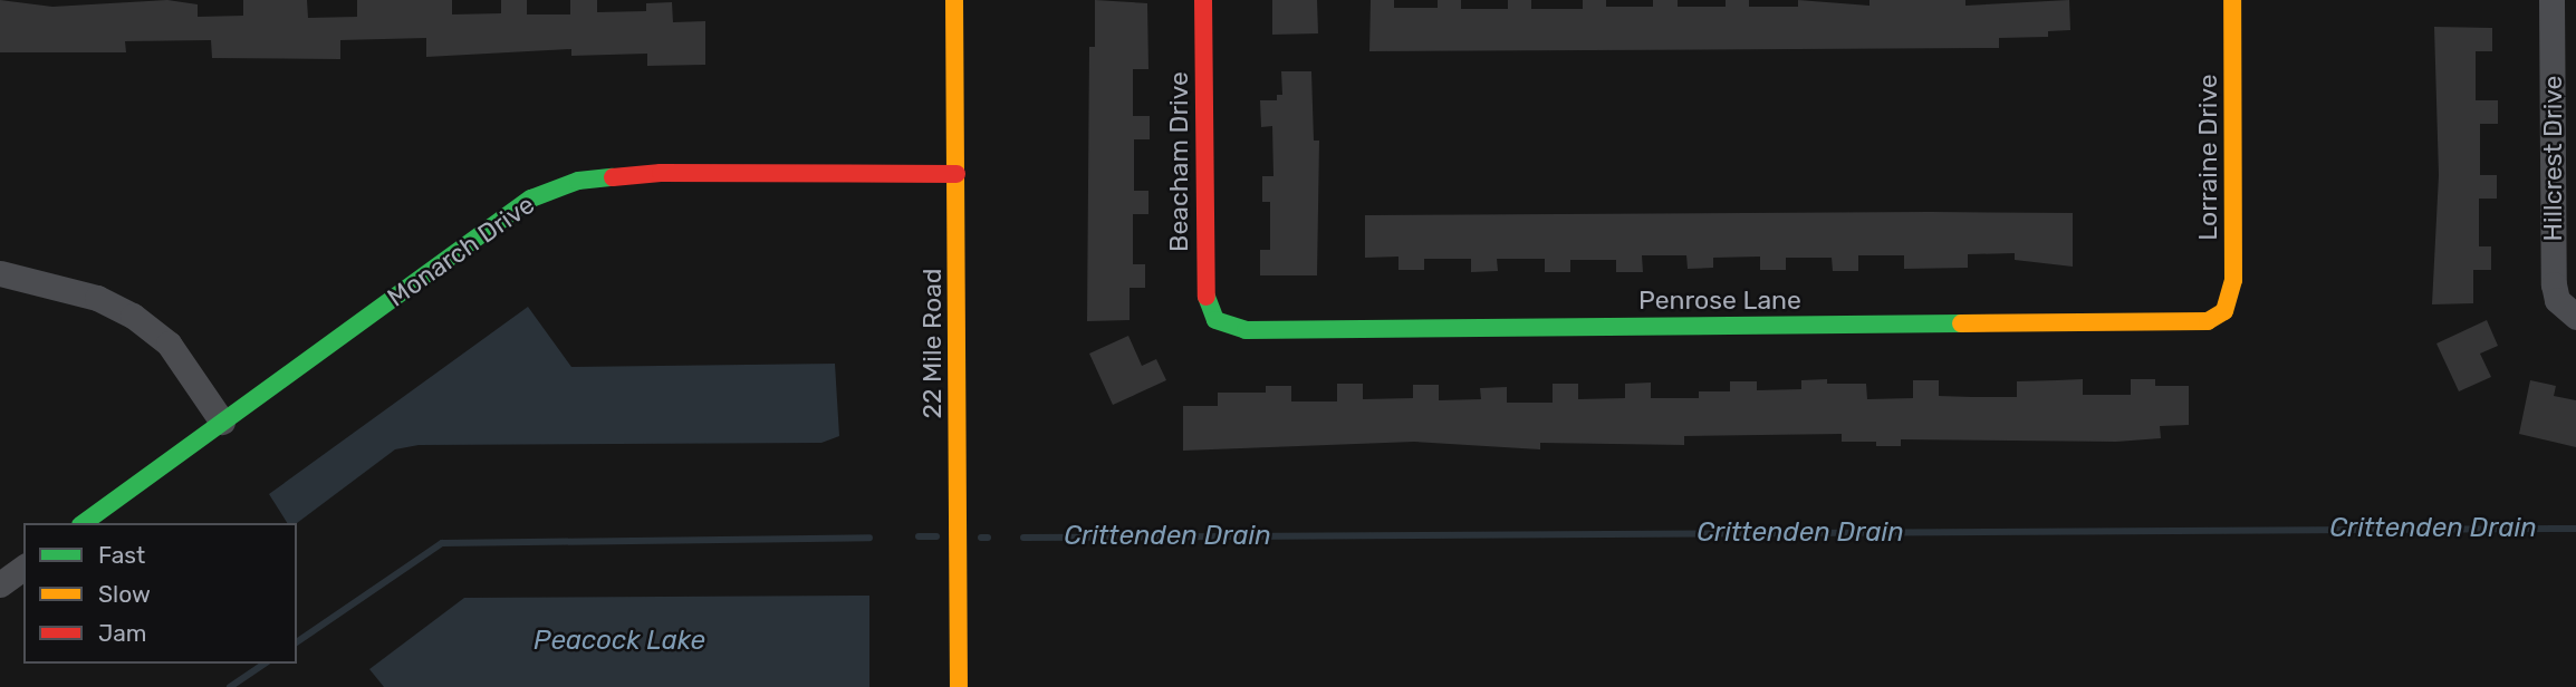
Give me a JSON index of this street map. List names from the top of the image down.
{
  "streets": {
    "street": [
      "Lorraine Drive",
      "Hillcrest Drive",
      "Beacham Drive",
      "Monarch Drive",
      "Penrose Lane",
      "22 Mile Road"
    ]
  },
  "crossings": [
    ["Lorraine Drive", "Penrose Lane"],
    ["Beacham Drive", "Penrose Lane"],
    ["Monarch Drive", "22 Mile Road"]
  ],
  "water": ["Crittenden Drain", "Peacock Lake"],
  "legend": ["Fast", "Slow", "Jam"]
}
